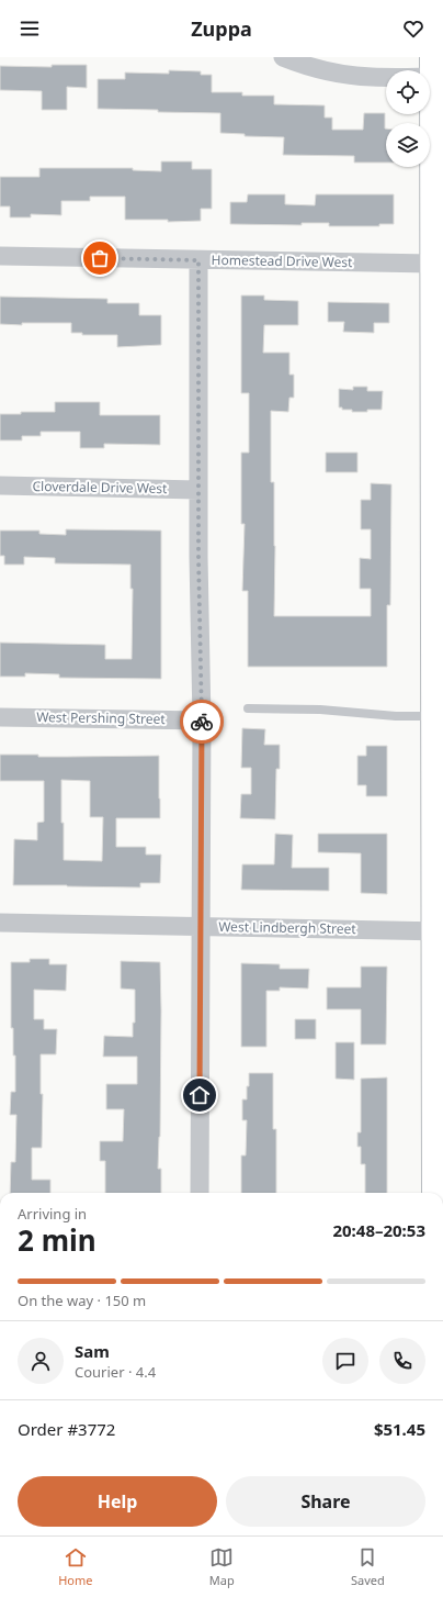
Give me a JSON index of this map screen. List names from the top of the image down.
{
  "streets": {
    "street": [
      "Homestead Drive West",
      "Cloverdale Drive West",
      "West Pershing Street",
      "West Lindbergh Street"
    ]
  },
  "page": {
    "header": "Zuppa",
    "heading": ["2 min", "Arriving in", "20:48–20:53"],
    "panel": [
      "Sam",
      "Courier · 4.4",
      "Order #3772",
      "$51.45"
    ],
    "bar": "On the way · 150 m",
    "buttons": ["Help", "Share"],
    "tabs": ["Home", "Map", "Saved"]
  }
}
